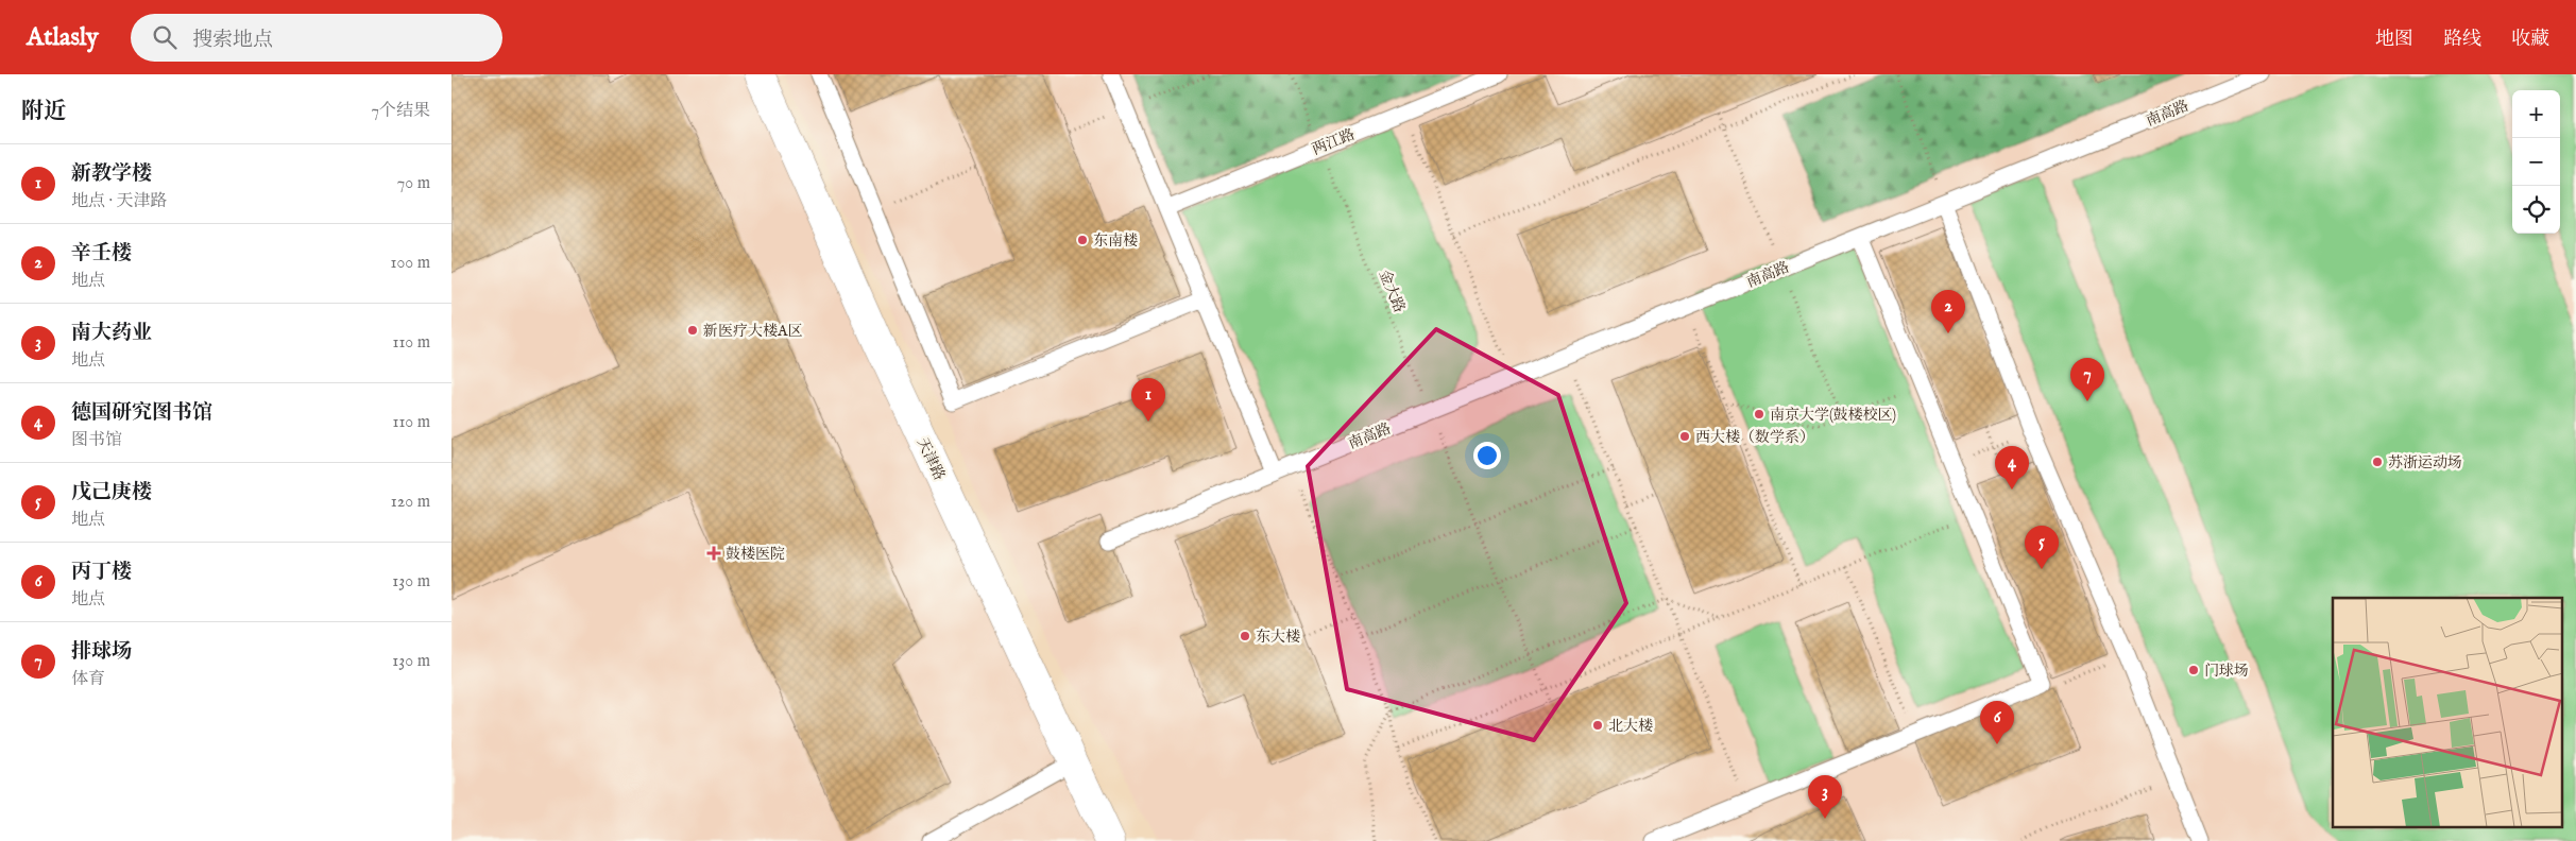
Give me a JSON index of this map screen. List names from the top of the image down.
{
  "streets": {
    "street": ["天津路"],
    "lane": ["南高路", "两江路"],
    "path": ["金大路"]
  },
  "crossings": [
    ["南高路", "金大路"]
  ],
  "places": {
    "other": [
      "东南楼",
      "新医疗大楼A区",
      "南京大学(鼓楼校区)",
      "西大楼（数学系）",
      "苏浙运动场",
      "东大楼",
      "门球场",
      "北大楼"
    ],
    "health": ["鼓楼医院"]
  },
  "page": {
    "header": "Atlasly",
    "search": "搜索地点",
    "nav": ["地图", "路线", "收藏"],
    "heading": ["附近", "7个结果"],
    "map_buttons": ["+", "−"],
    "list": [
      {
        "mark": "1",
        "name": "新教学楼",
        "note": "地点 · 天津路",
        "value": "70 m"
      },
      {
        "mark": "2",
        "name": "辛壬楼",
        "note": "地点",
        "value": "100 m"
      },
      {
        "mark": "3",
        "name": "南大药业",
        "note": "地点",
        "value": "110 m"
      },
      {
        "mark": "4",
        "name": "德国研究图书馆",
        "note": "图书馆",
        "value": "110 m"
      },
      {
        "mark": "5",
        "name": "戊己庚楼",
        "note": "地点",
        "value": "120 m"
      },
      {
        "mark": "6",
        "name": "丙丁楼",
        "note": "地点",
        "value": "130 m"
      },
      {
        "mark": "7",
        "name": "排球场",
        "note": "体育",
        "value": "130 m"
      }
    ],
    "pins": [
      "2",
      "7",
      "1",
      "4",
      "5",
      "6",
      "3"
    ]
  }
}
